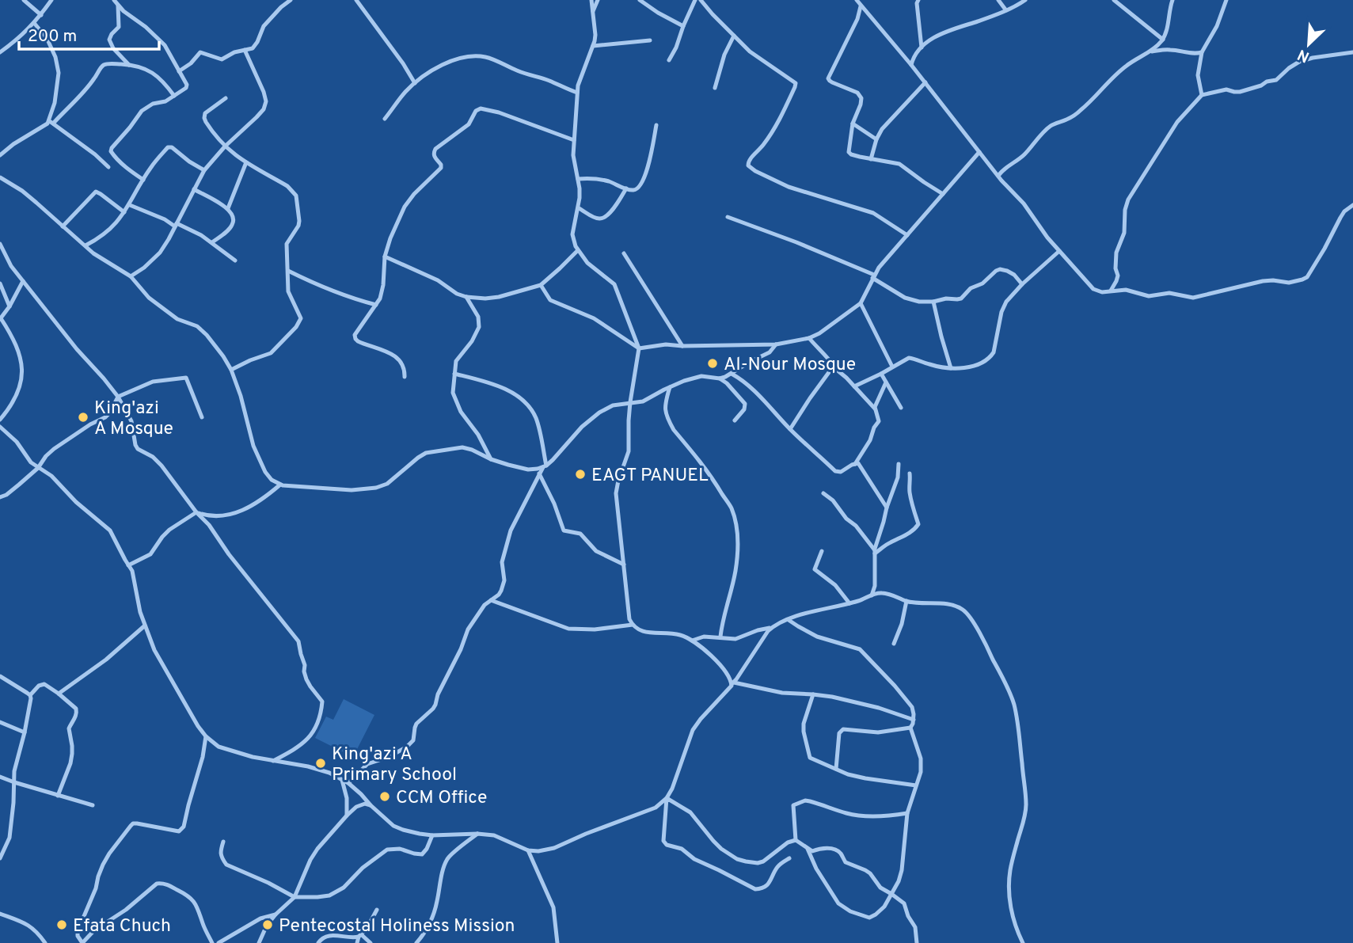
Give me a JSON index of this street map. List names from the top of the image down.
{
  "places": [
    "Al-Nour Mosque",
    "King'azi A Mosque",
    "EAGT PANUEL",
    "King'azi A Primary School",
    "CCM Office",
    "Efata Chuch",
    "Pentecostal Holiness Mission"
  ],
  "scale_bar": "200 m",
  "north": "bottom left"
}
